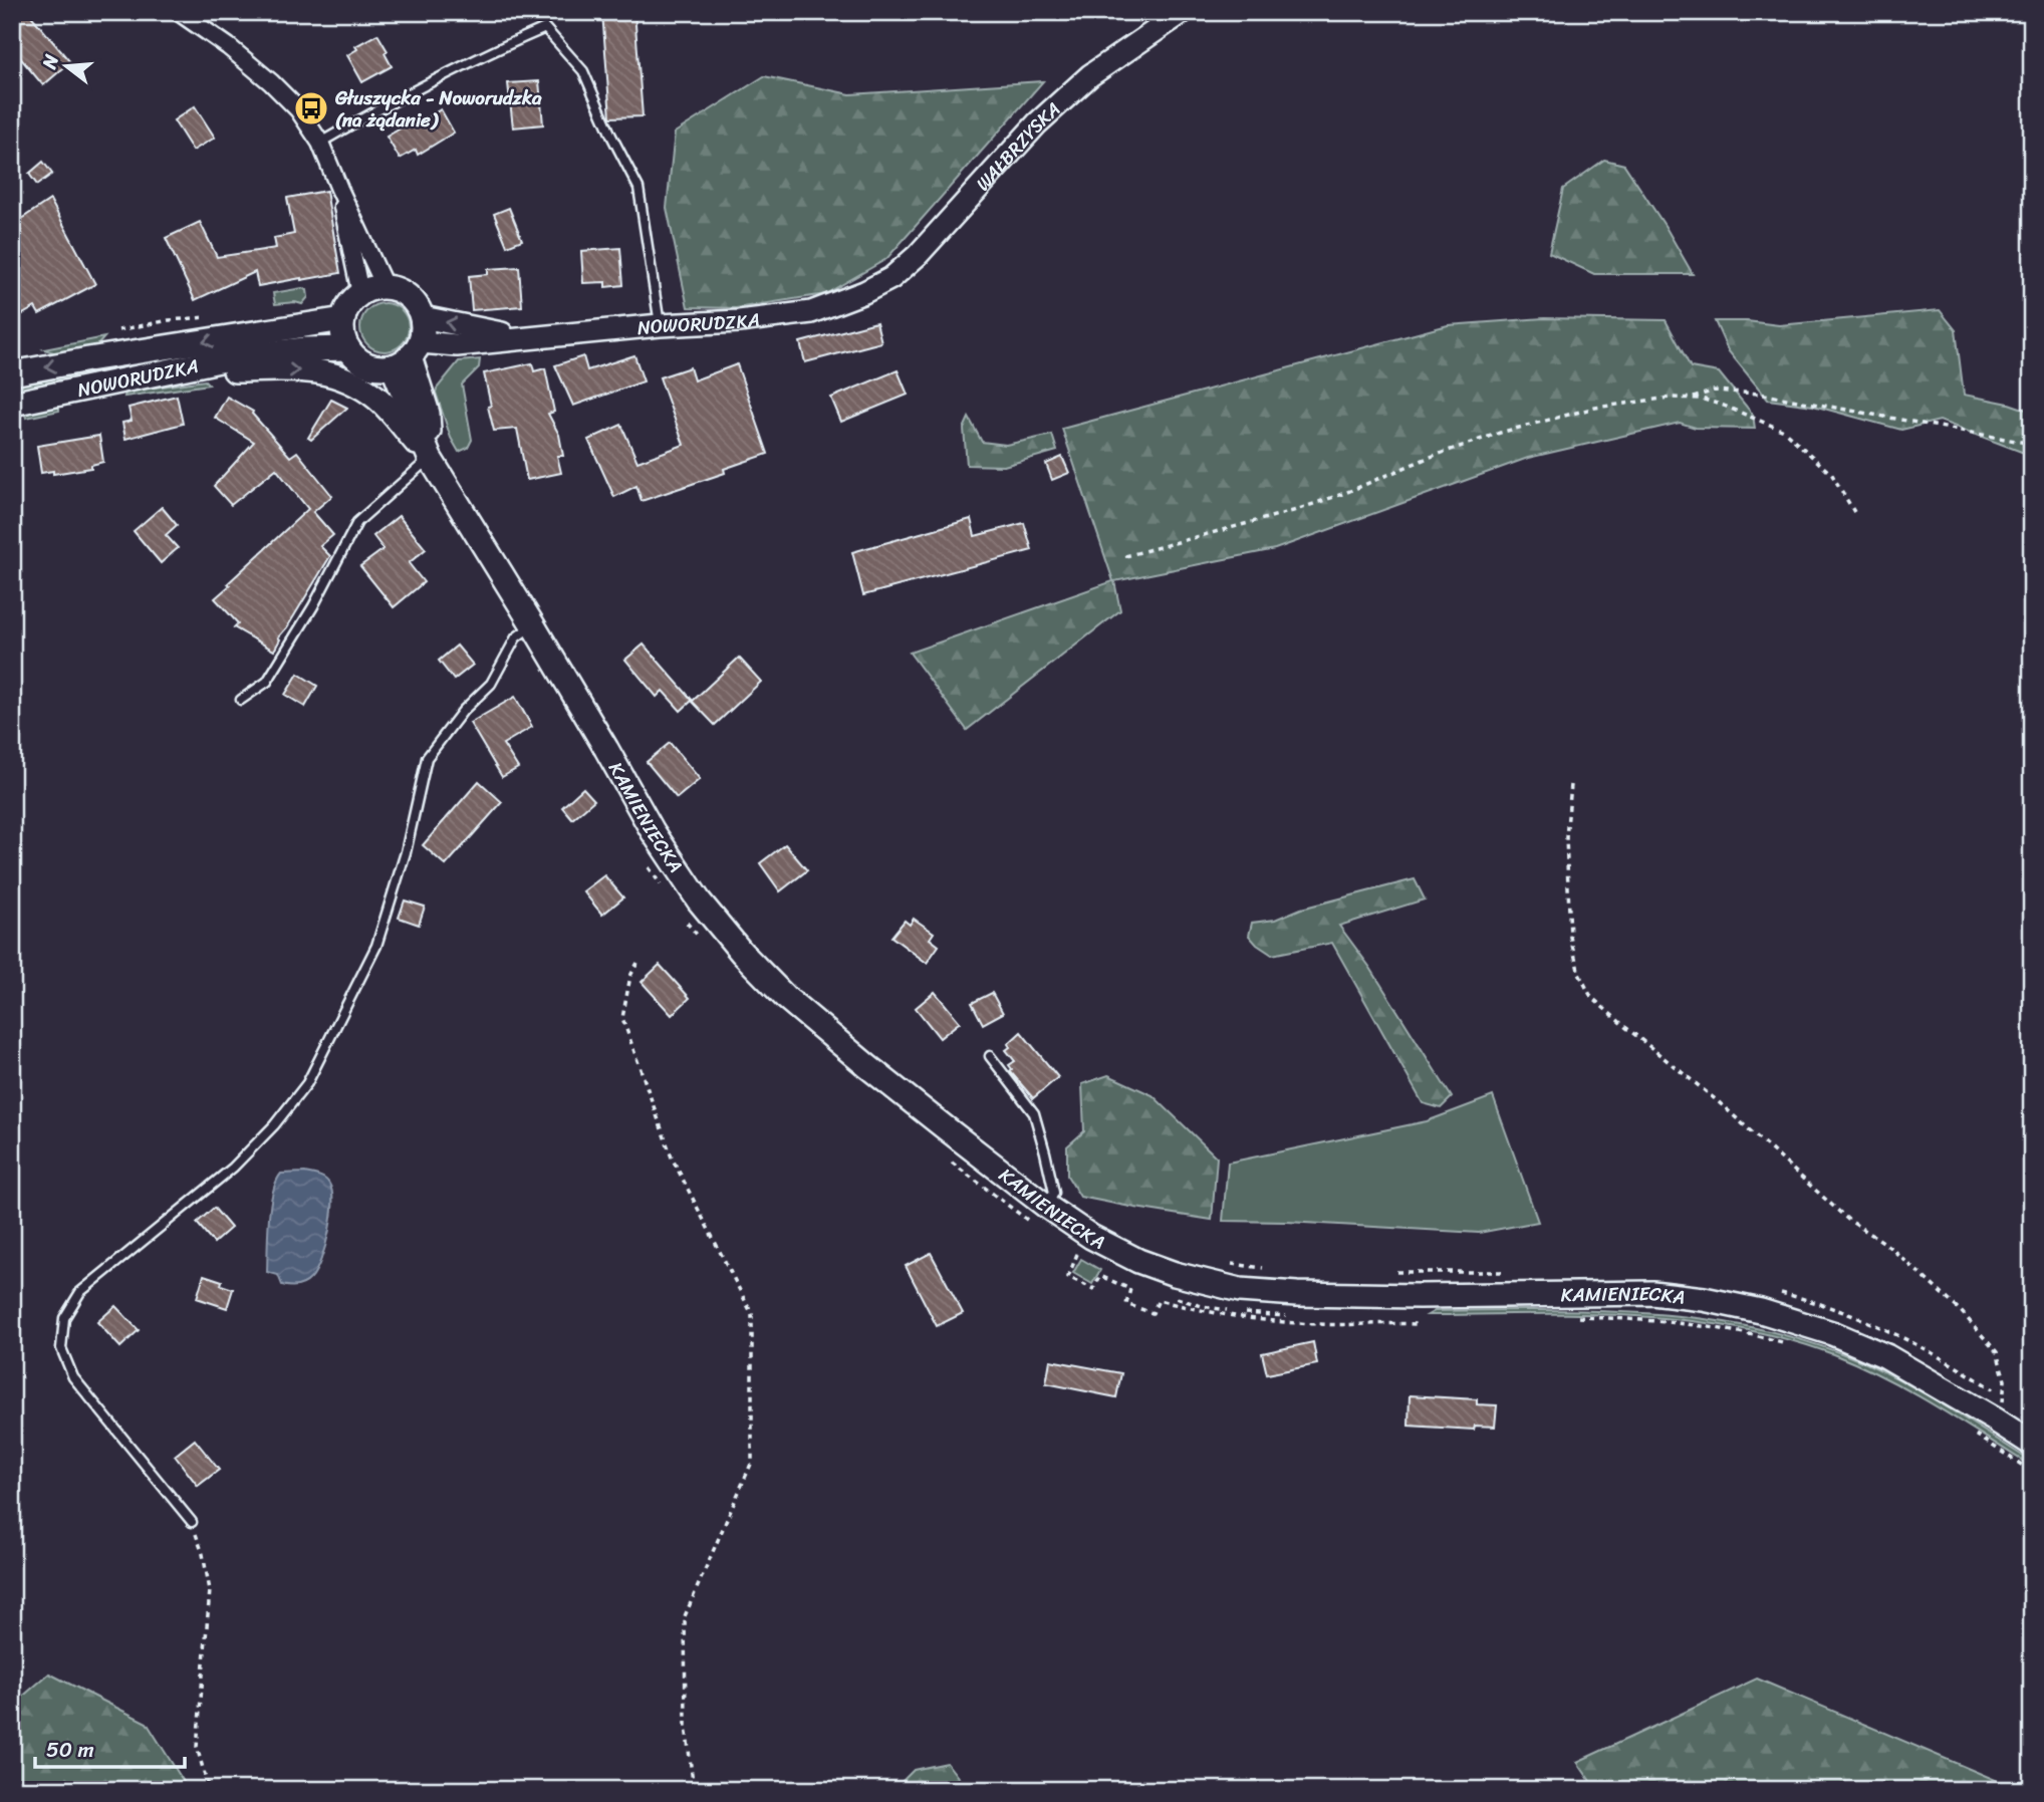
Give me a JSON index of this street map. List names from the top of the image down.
{
  "streets": {
    "main road": ["NOWORUDZKA", "KAMIENIECKA"],
    "street": ["WAŁBRZYSKA"]
  },
  "crossings": [
    ["WAŁBRZYSKA", "NOWORUDZKA"],
    ["NOWORUDZKA", "KAMIENIECKA"]
  ],
  "one_way": ["NOWORUDZKA"],
  "places": {
    "bus stop": ["Głuszycka - Noworudzka (na żądanie)"]
  },
  "scale_bar": "50 m",
  "north": "left"
}
